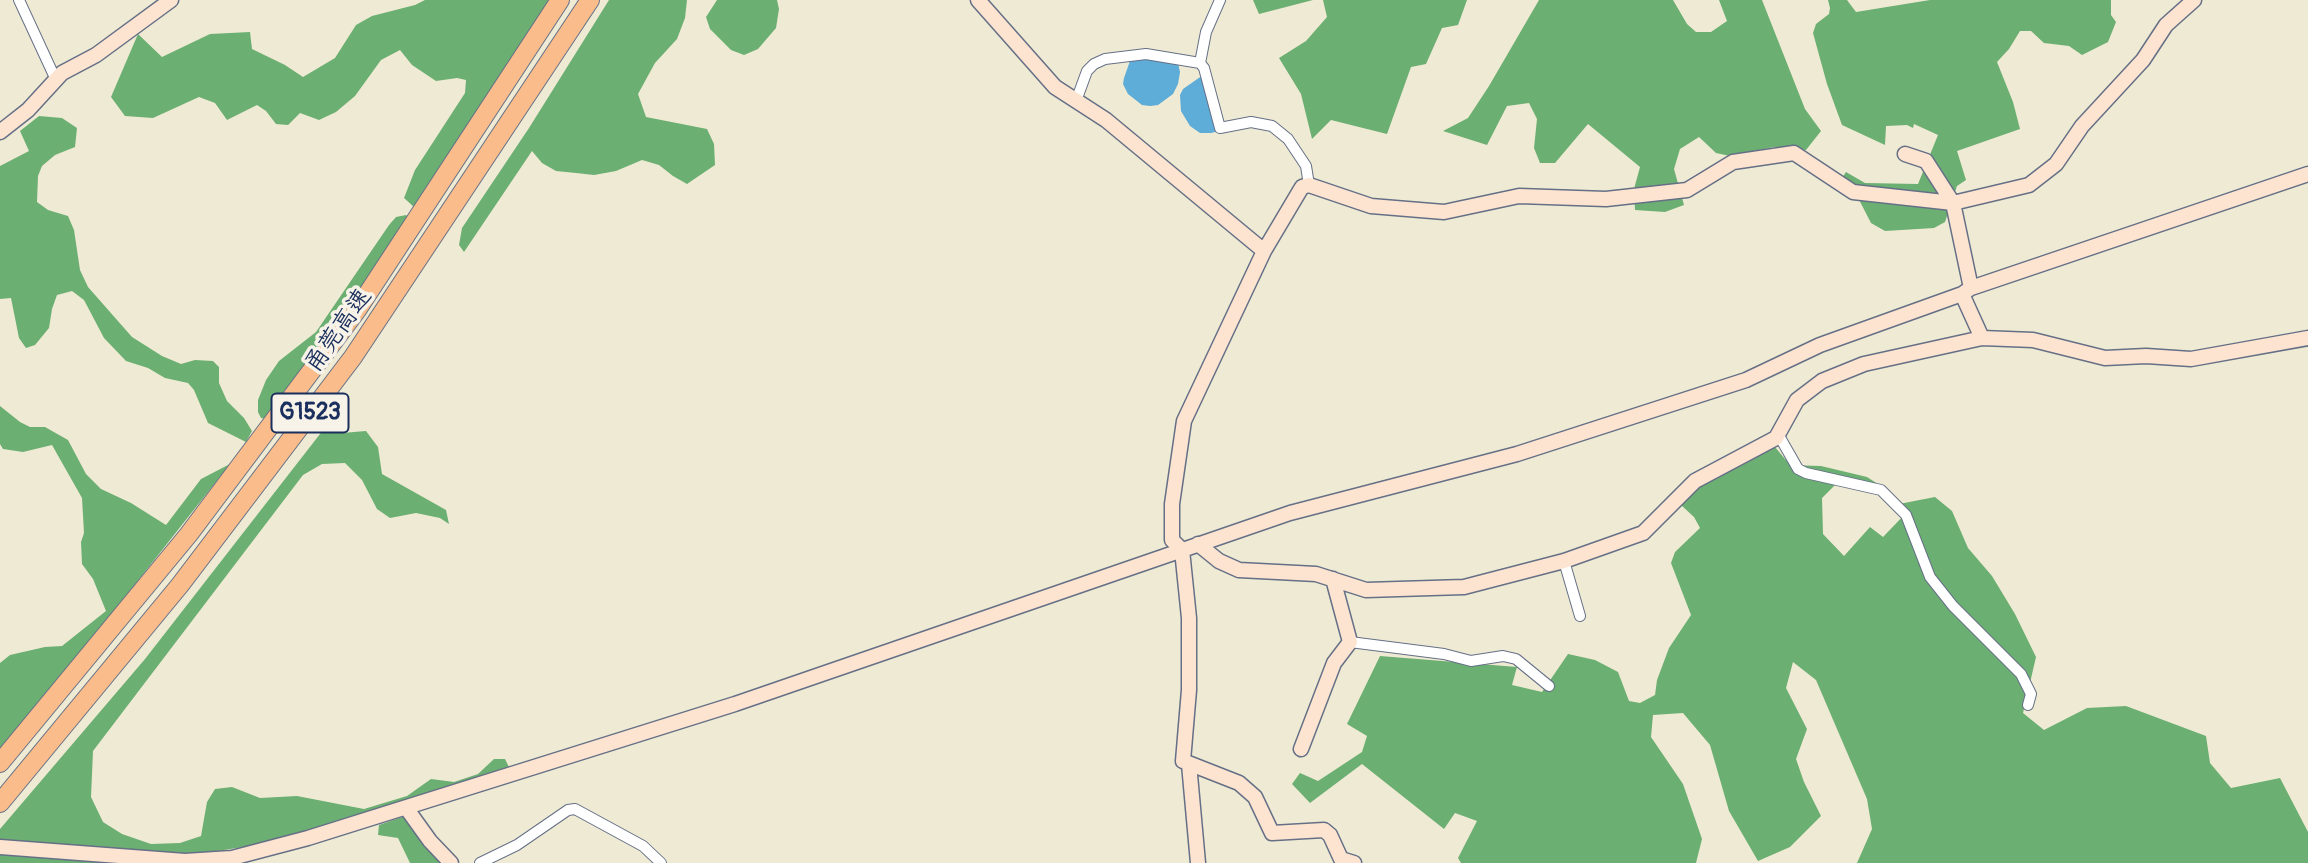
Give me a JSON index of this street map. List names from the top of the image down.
{
  "streets": {
    "highway": ["甬莞高速", "G1523"]
  }
}
